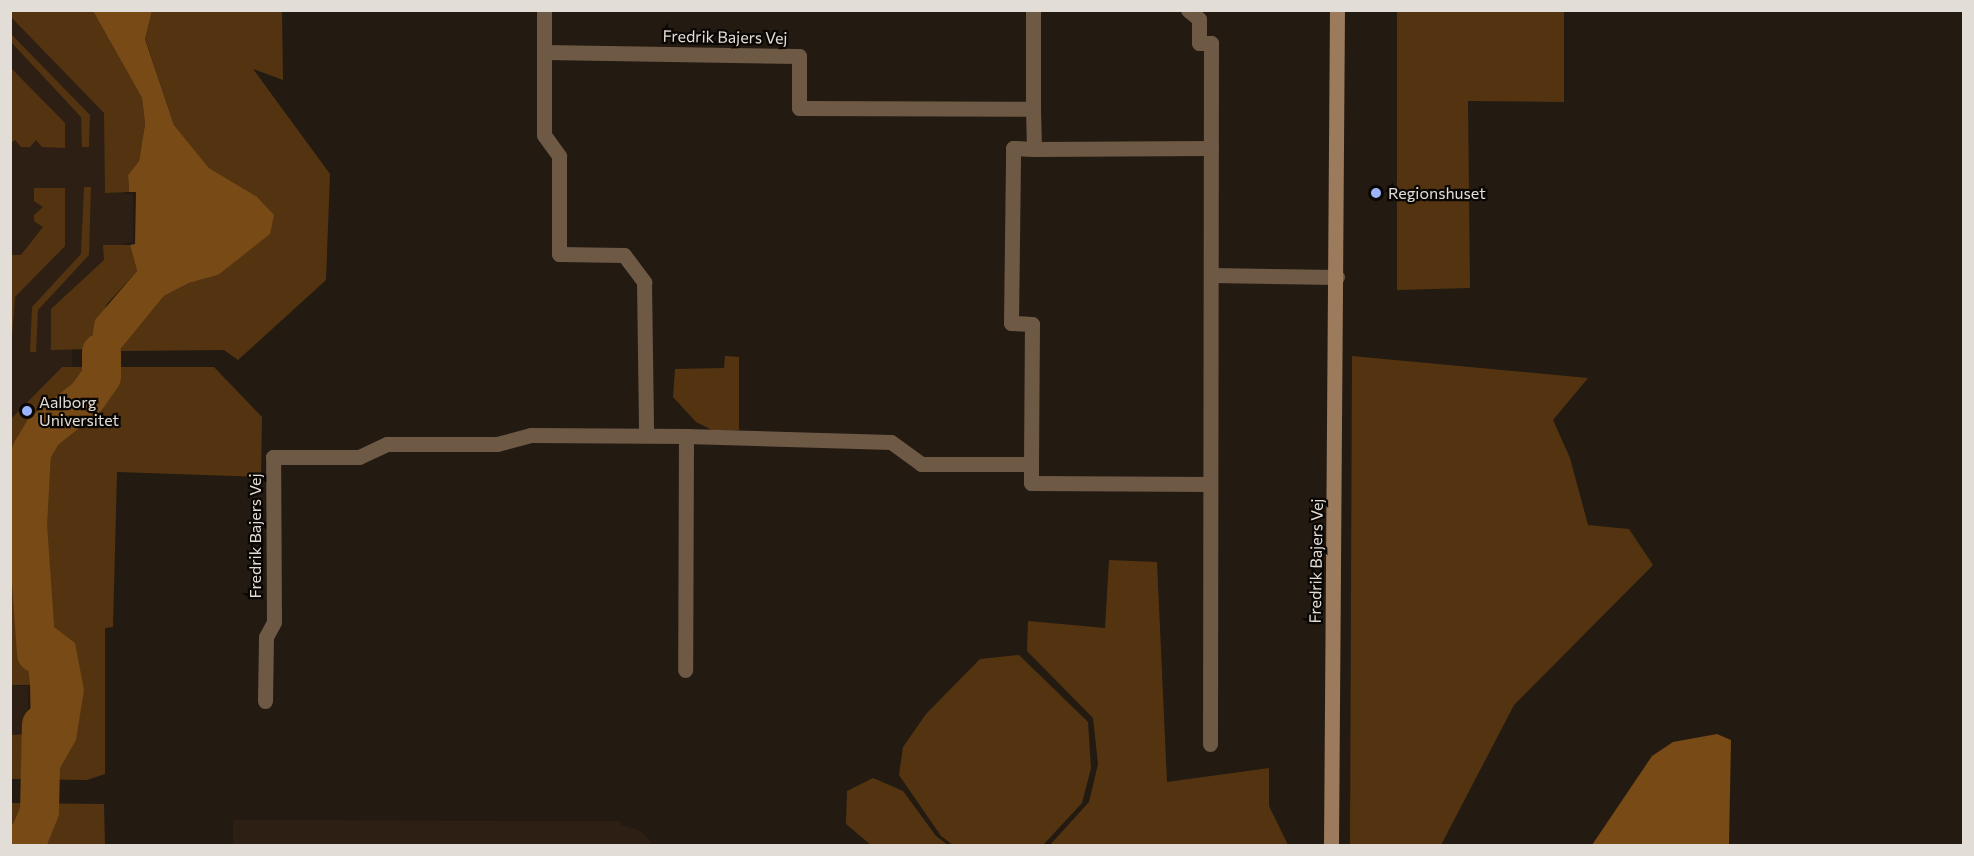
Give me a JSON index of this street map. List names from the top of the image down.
{
  "streets": {
    "street": ["Fredrik Bajers Vej"]
  },
  "places": ["Regionshuset", "Aalborg Universitet"]
}
